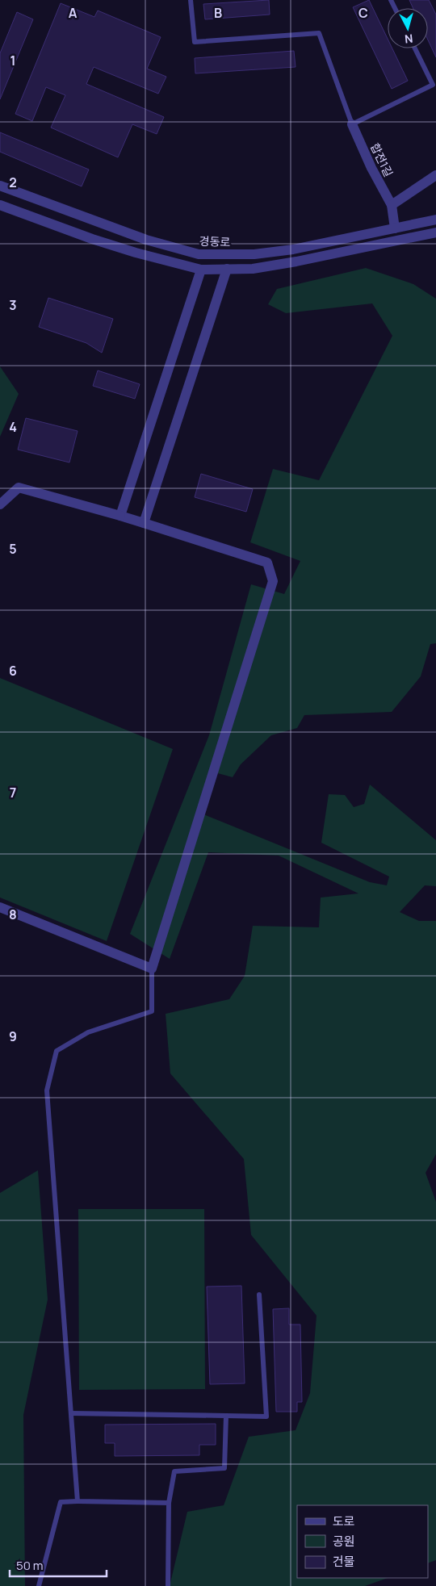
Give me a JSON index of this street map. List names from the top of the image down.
{
  "streets": {
    "street": ["합전1길", "경동로"]
  },
  "crossings": [
    ["합전1길", "경동로"]
  ],
  "legend": ["도로", "공원", "건물"],
  "scale_bar": "50 m",
  "north": "bottom",
  "grid": {
    "columns": ["A", "B", "C"],
    "rows": [
      "1",
      "2",
      "3",
      "4",
      "5",
      "6",
      "7",
      "8",
      "9"
    ]
  }
}
